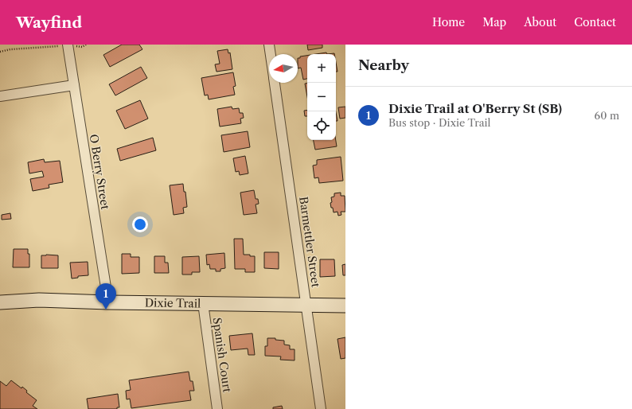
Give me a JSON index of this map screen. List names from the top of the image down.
{
  "streets": {
    "main road": ["Dixie Trail"],
    "street": ["O Berry Street", "Barmettler Street", "Spanish Court"]
  },
  "crossings": [
    ["O Berry Street", "Dixie Trail"],
    ["Barmettler Street", "Dixie Trail"],
    ["Dixie Trail", "Spanish Court"]
  ],
  "north": "left",
  "page": {
    "header": "Wayfind",
    "nav": [
      "Home",
      "Map",
      "About",
      "Contact"
    ],
    "heading": "Nearby",
    "map_buttons": ["+", "−"],
    "list": [
      {
        "mark": "1",
        "name": "Dixie Trail at O'Berry St (SB)",
        "note": "Bus stop · Dixie Trail",
        "value": "60 m"
      }
    ],
    "pins": "1"
  }
}
